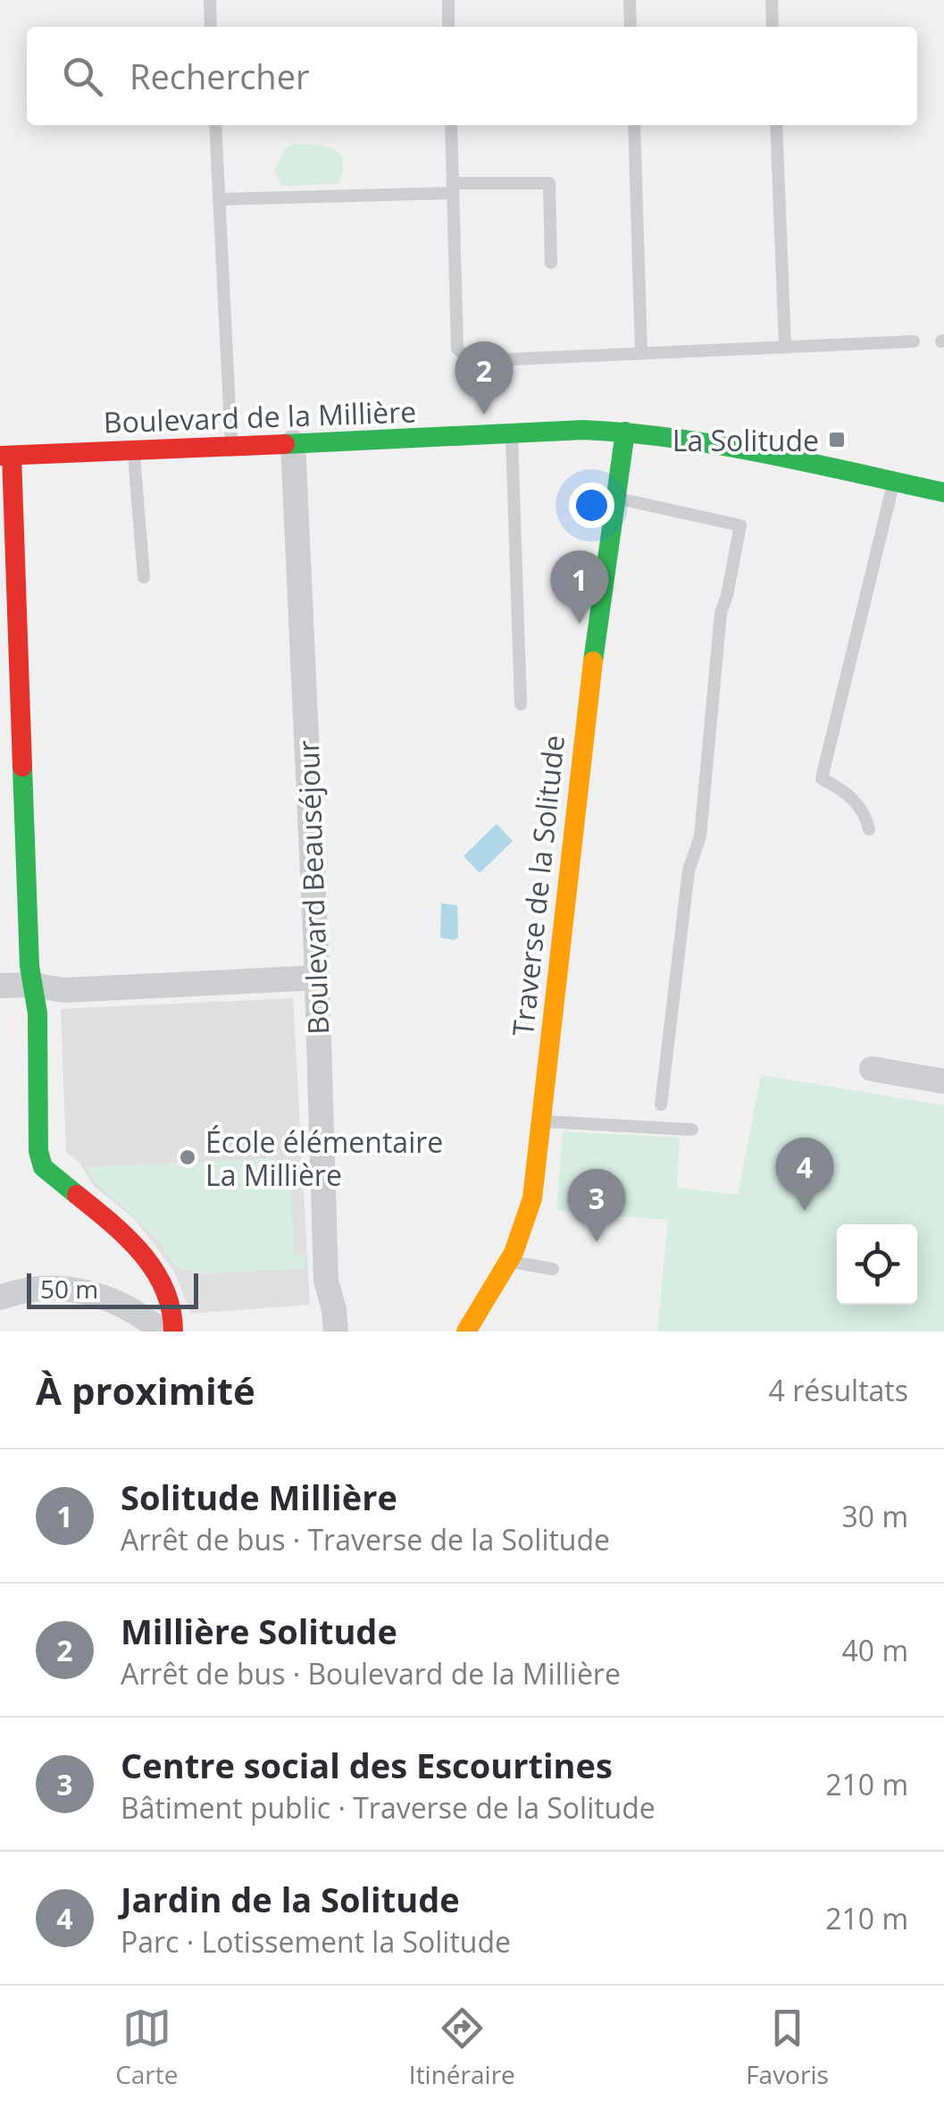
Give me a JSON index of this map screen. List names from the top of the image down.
{
  "streets": {
    "street": ["Boulevard de la Millière", "Traverse de la Solitude", "Boulevard Beauséjour"]
  },
  "crossings": [
    ["Boulevard de la Millière", "Traverse de la Solitude"],
    ["Boulevard de la Millière", "Boulevard Beauséjour"]
  ],
  "places": {
    "transit": ["La Solitude"],
    "other": ["École élémentaire La Millière"]
  },
  "scale_bar": "50 m",
  "page": {
    "search": "Rechercher",
    "pins": [
      "2",
      "1",
      "4",
      "3"
    ],
    "scale": "50 m",
    "heading": ["À proximité", "4 résultats"],
    "list": [
      {
        "mark": "1",
        "name": "Solitude Millière",
        "note": "Arrêt de bus · Traverse de la Solitude",
        "value": "30 m"
      },
      {
        "mark": "2",
        "name": "Millière Solitude",
        "note": "Arrêt de bus · Boulevard de la Millière",
        "value": "40 m"
      },
      {
        "mark": "3",
        "name": "Centre social des Escourtines",
        "note": "Bâtiment public · Traverse de la Solitude",
        "value": "210 m"
      },
      {
        "mark": "4",
        "name": "Jardin de la Solitude",
        "note": "Parc · Lotissement la Solitude",
        "value": "210 m"
      }
    ],
    "nav": ["Carte", "Itinéraire", "Favoris"]
  }
}
